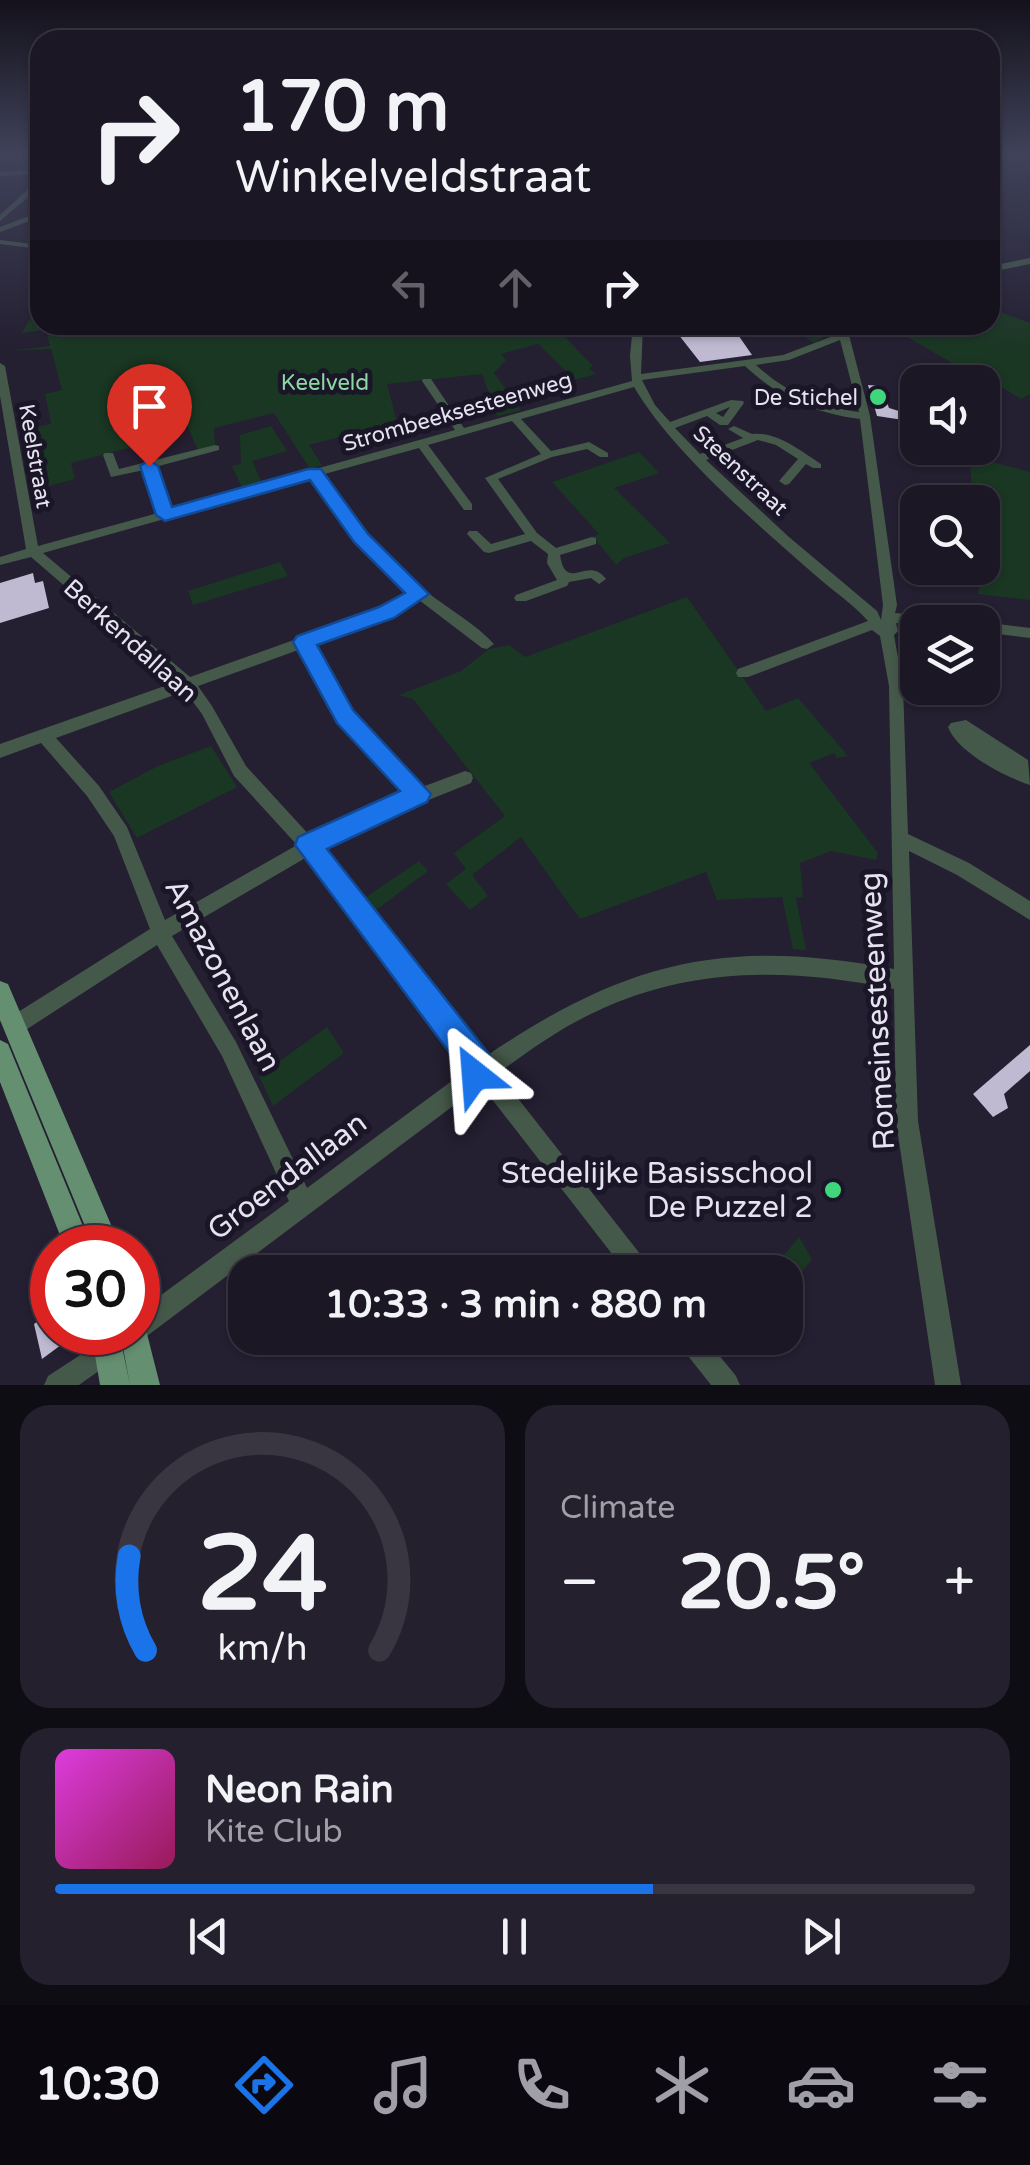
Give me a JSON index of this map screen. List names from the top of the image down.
{
  "streets": {
    "street": [
      "Strombeeksesteenweg",
      "Keelstraat",
      "Steenstraat",
      "Berkendallaan",
      "Amazonenlaan",
      "Romeinsesteenweg",
      "Groendallaan"
    ]
  },
  "crossings": [
    ["Strombeeksesteenweg", "Keelstraat"],
    ["Strombeeksesteenweg", "Steenstraat"],
    ["Strombeeksesteenweg", "Berkendallaan"],
    ["Keelstraat", "Berkendallaan"],
    ["Steenstraat", "Romeinsesteenweg"],
    ["Berkendallaan", "Groendallaan"],
    ["Amazonenlaan", "Groendallaan"],
    ["Romeinsesteenweg", "Groendallaan"]
  ],
  "parks": ["Keelveld"],
  "places": ["De Stichel", "Stedelijke Basisschool De Puzzel 2"],
  "page": {
    "turn": ["170 m", "Winkelveldstraat"],
    "limit": "30",
    "trip": "10:33 · 3 min · 880 m",
    "tile": "Climate",
    "heat": ["−", "20.5°", "+"],
    "song": ["Neon Rain", "Kite Club"],
    "tabs": "10:30",
    "gauge": ["24", "km/h"]
  }
}
